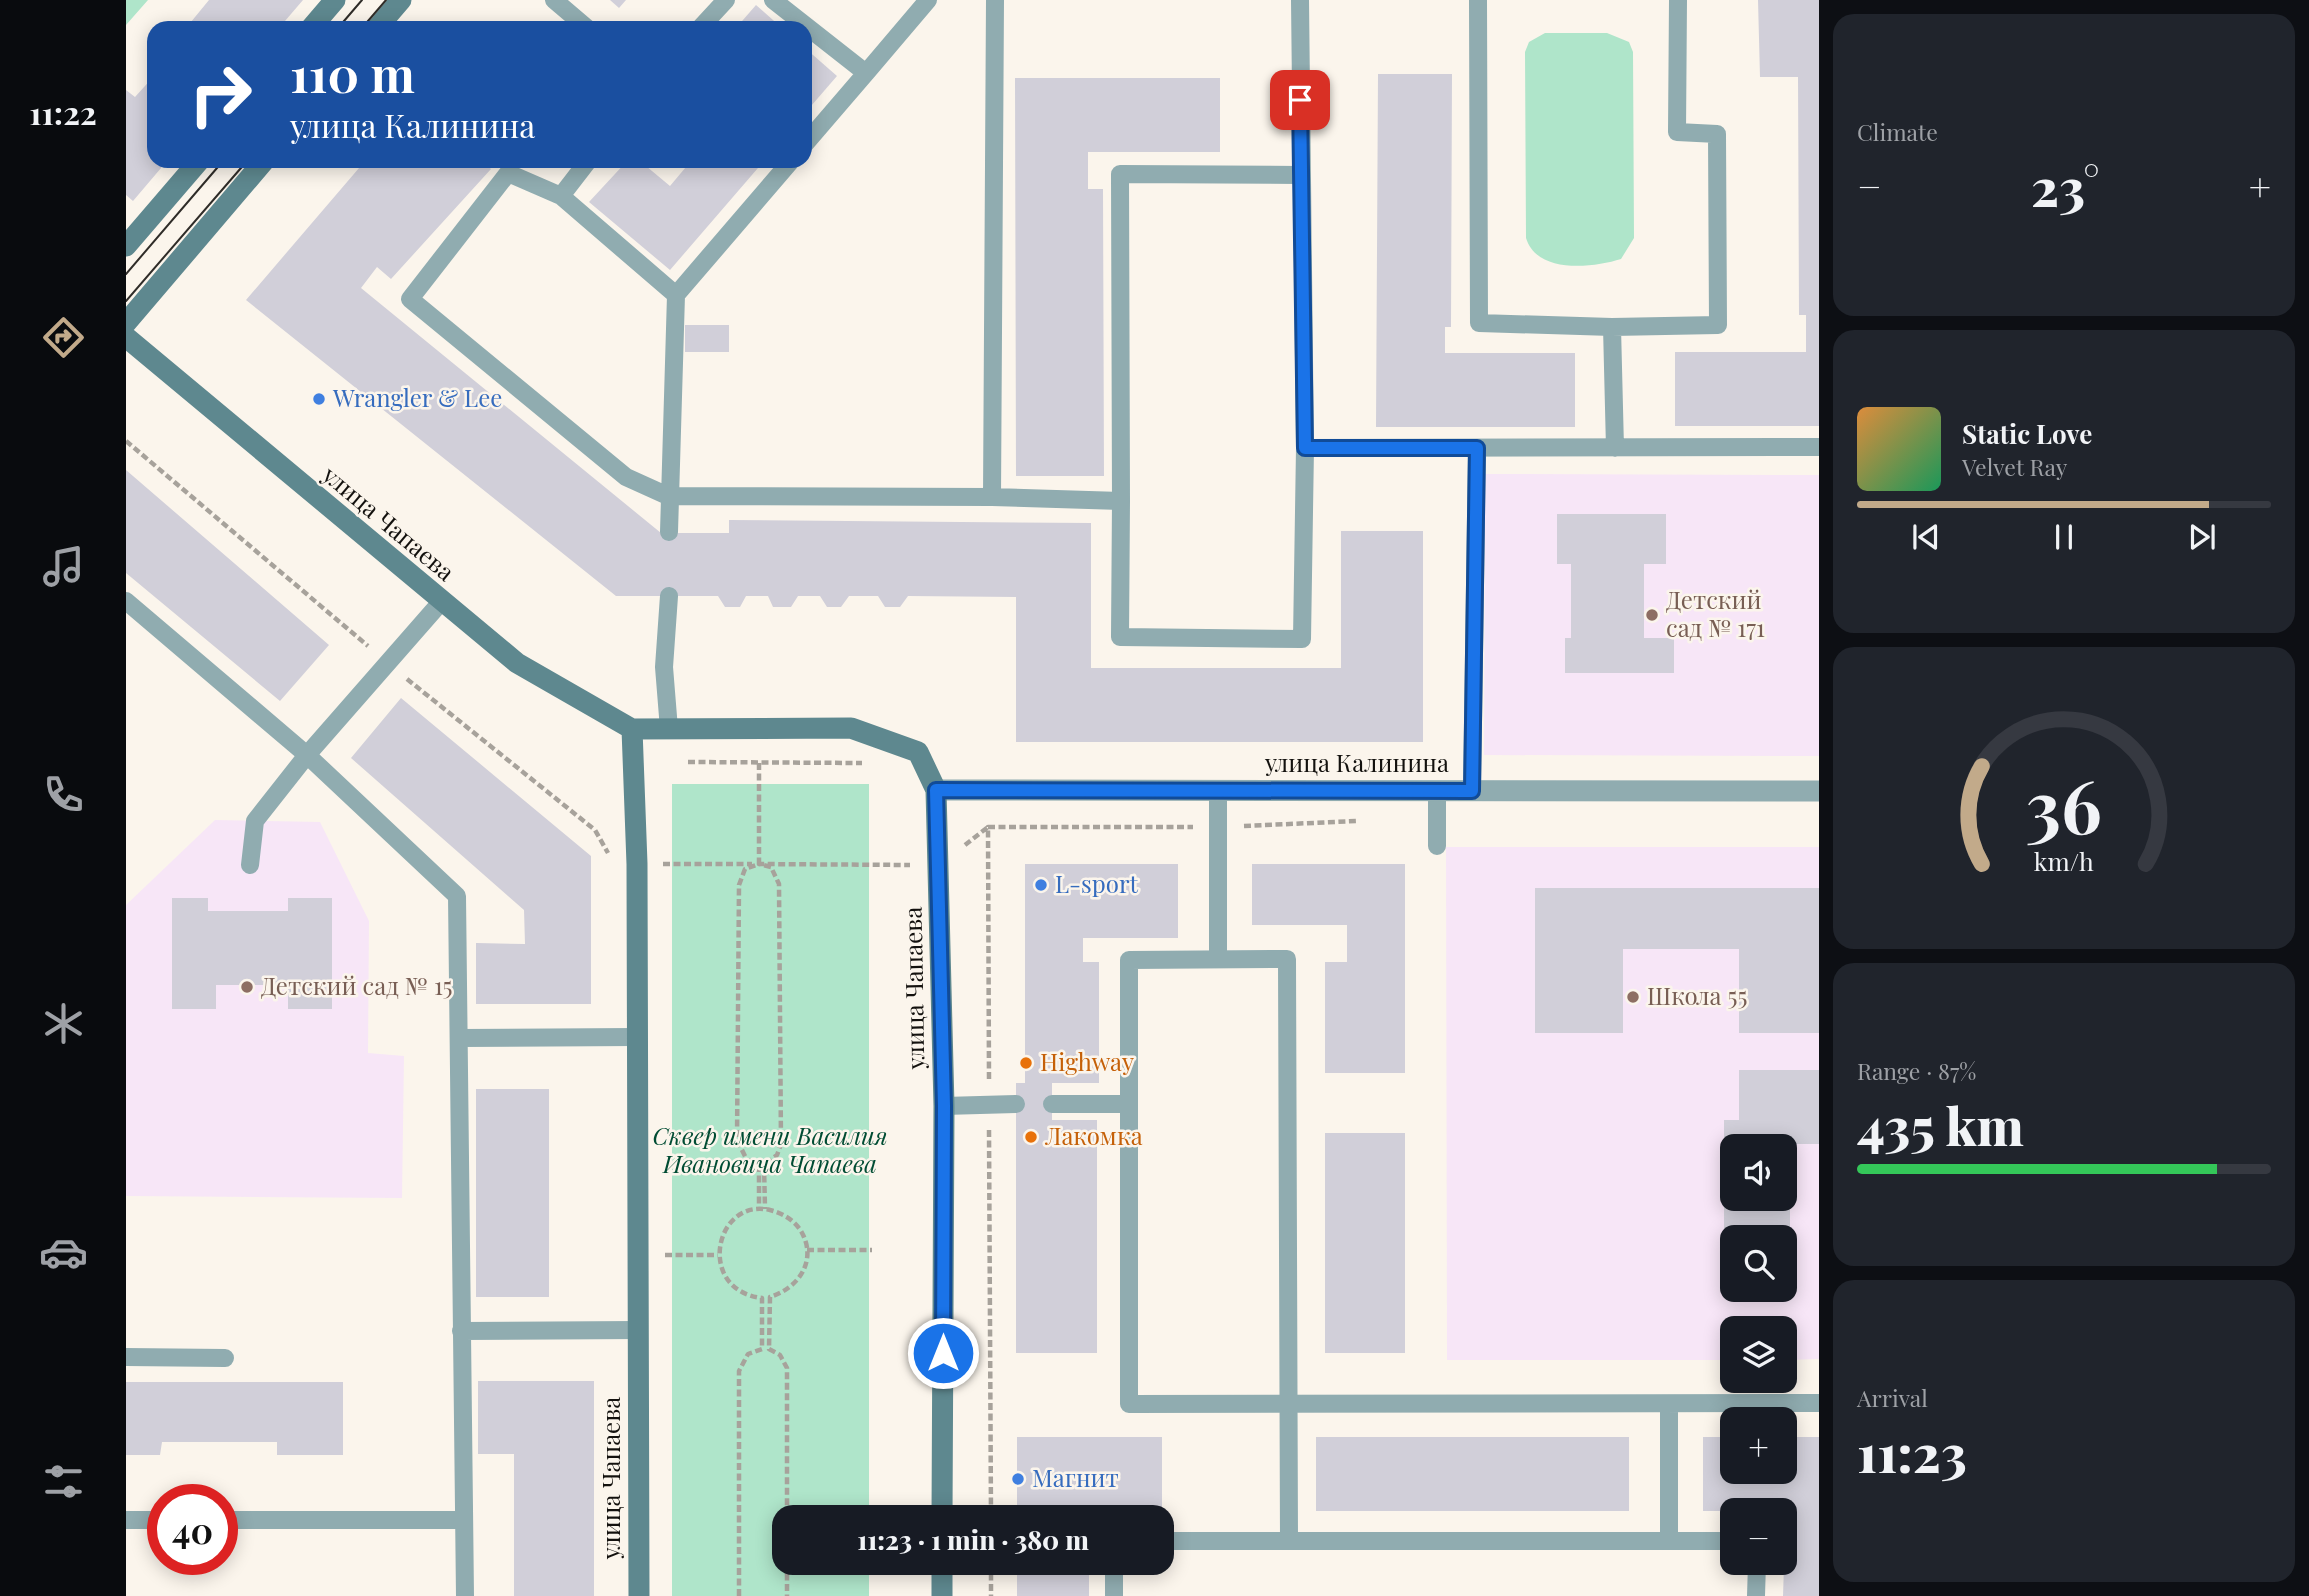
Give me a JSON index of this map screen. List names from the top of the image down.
{
  "streets": {
    "street": ["улица Чапаева", "улица Калинина"]
  },
  "crossings": [
    ["улица Чапаева", "улица Калинина"]
  ],
  "parks": ["Сквер имени Василия Ивановича Чапаева"],
  "places": [
    "Wrangler & Lee",
    "Детский сад № 171",
    "L-sport",
    "Детский сад № 15",
    "Школа 55",
    "Highway",
    "Лакомка",
    "Магнит"
  ],
  "page": {
    "tabs": "11:22",
    "tile": [
      "Climate",
      ["Range · 87%", "435 km"],
      ["Arrival", "11:23"]
    ],
    "turn": ["110 m", "улица Калинина"],
    "heat": ["−", "23°", "+"],
    "song": ["Static Love", "Velvet Ray"],
    "map_buttons": ["+", "−"],
    "limit": "40",
    "trip": "11:23 · 1 min · 380 m",
    "gauge": ["36", "km/h"]
  }
}
